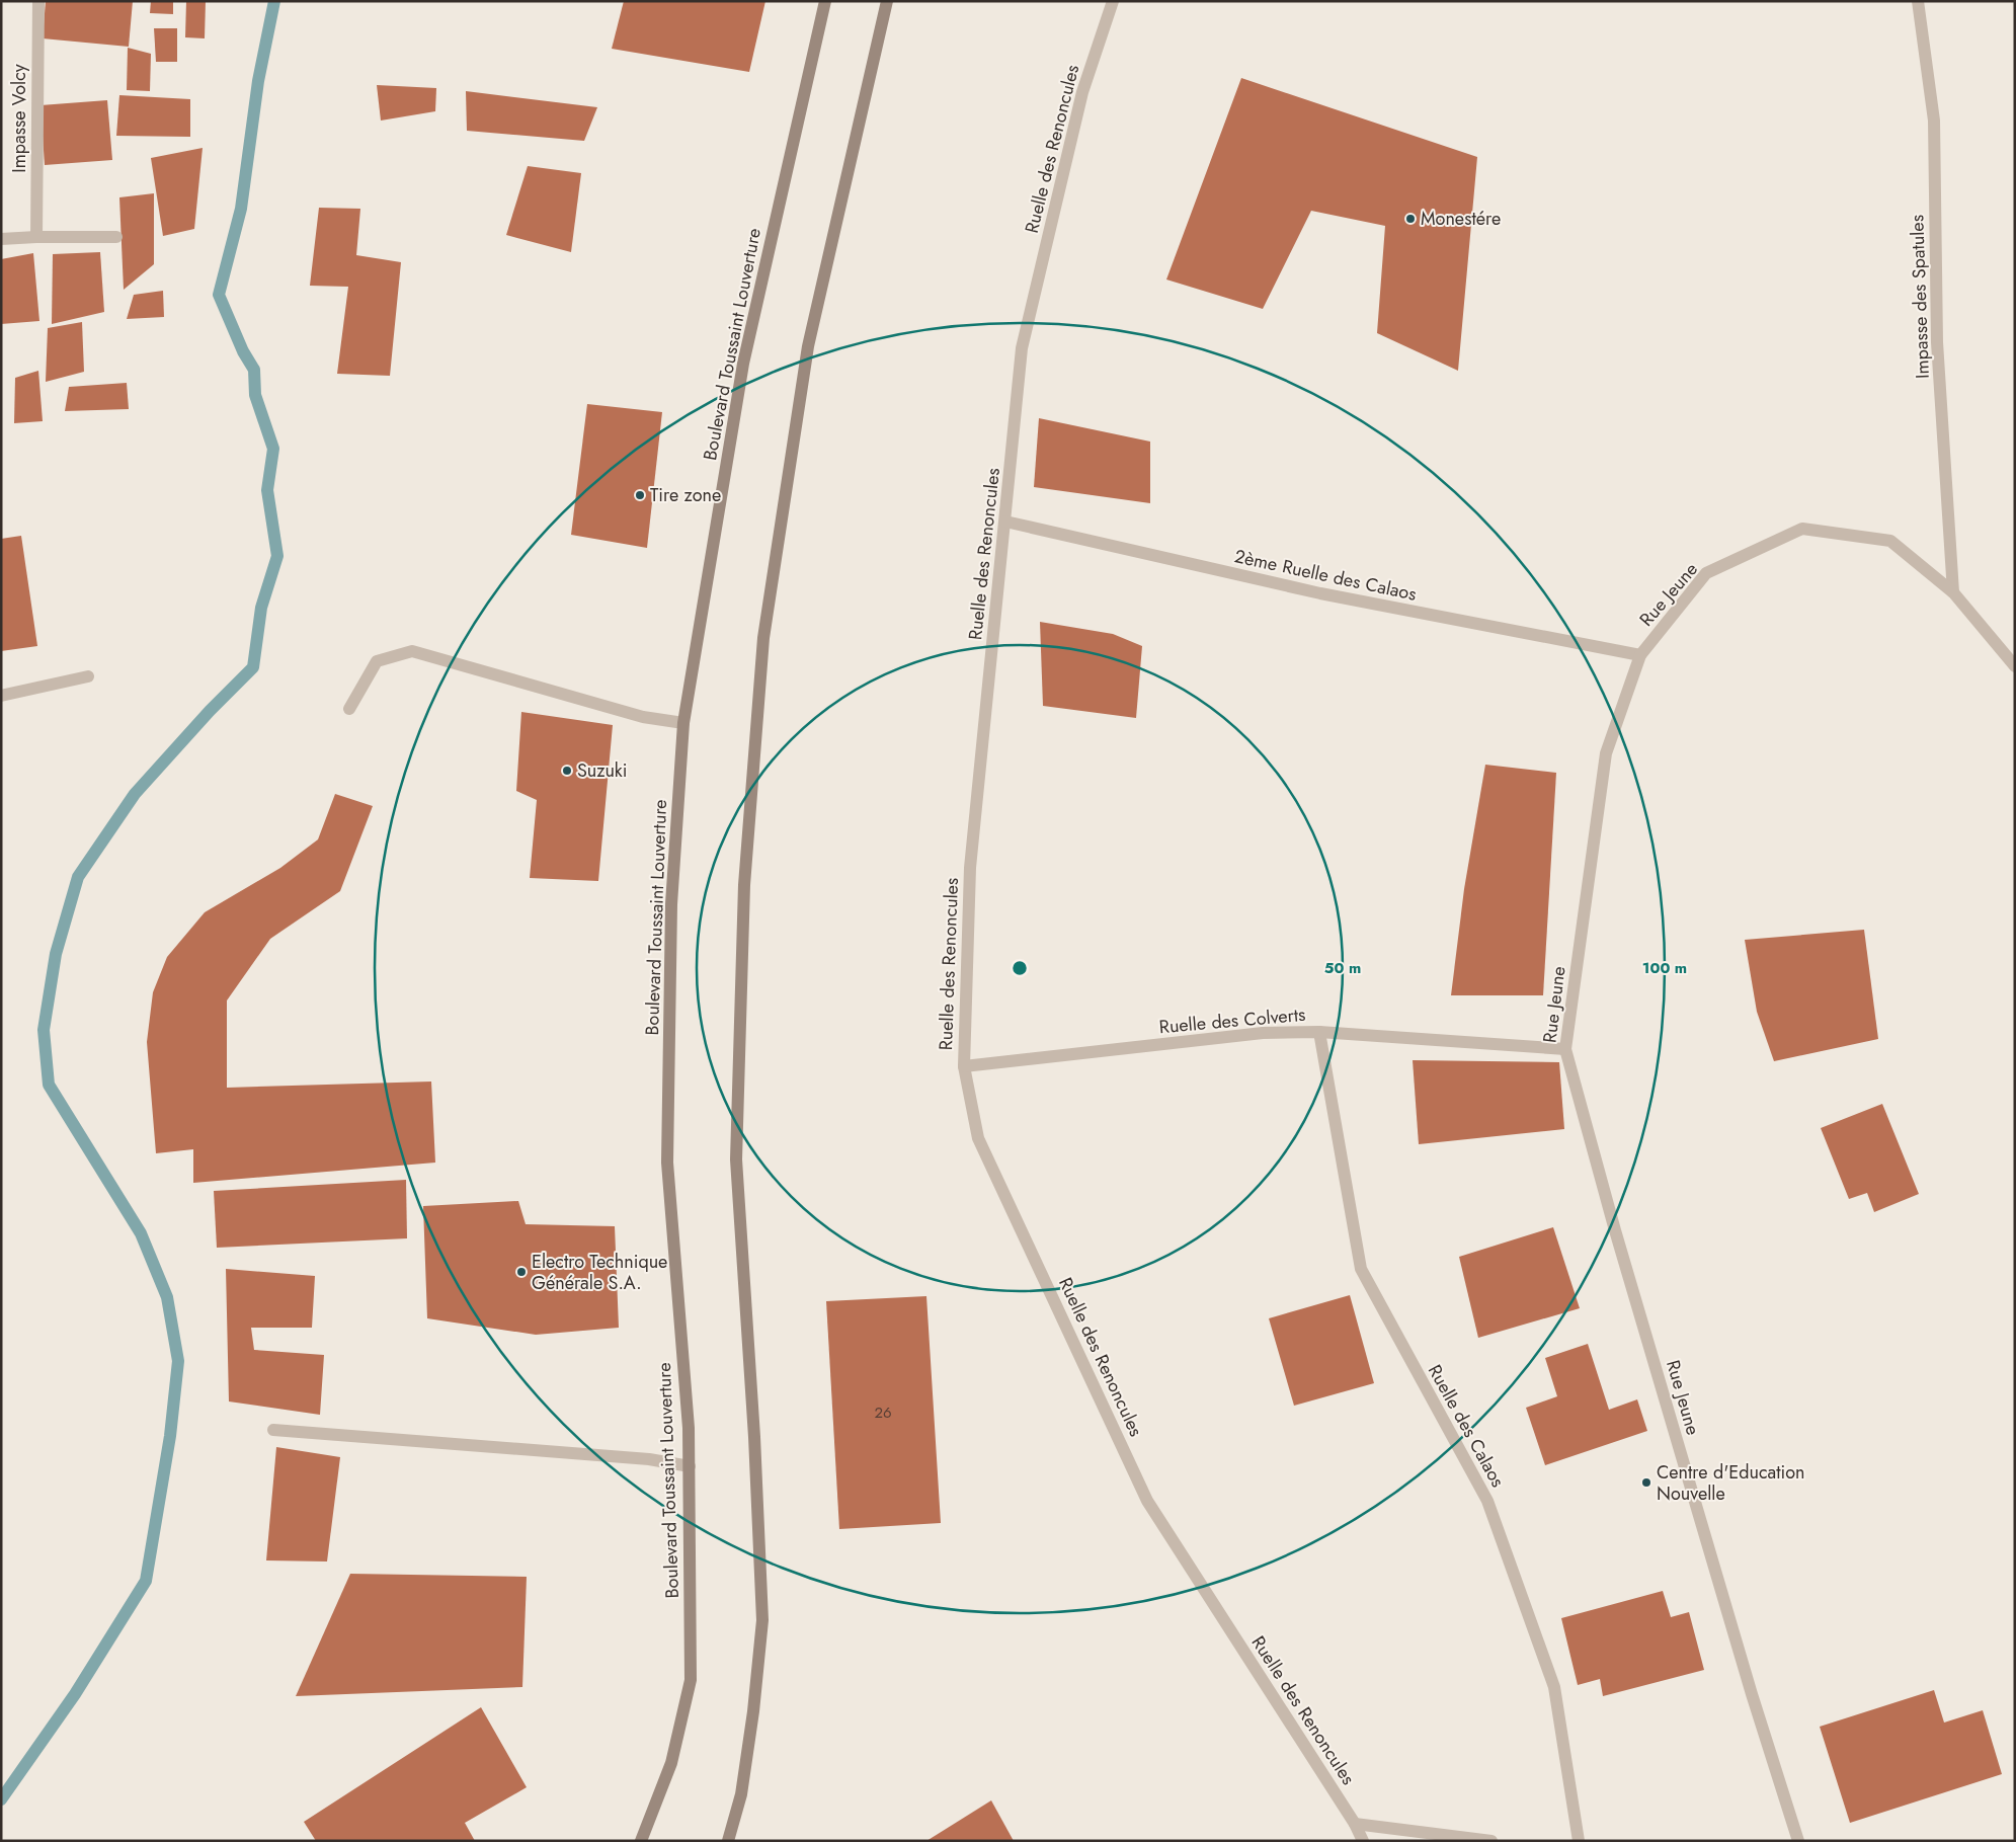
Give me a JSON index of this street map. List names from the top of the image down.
{
  "streets": {
    "main road": ["Boulevard Toussaint Louverture"],
    "street": [
      "Impasse Volcy",
      "Ruelle des Renoncules",
      "Impasse des Spatules",
      "2ème Ruelle des Calaos",
      "Rue Jeune",
      "Ruelle des Colverts",
      "Ruelle des Calaos"
    ]
  },
  "crossings": [
    ["Ruelle des Renoncules", "2ème Ruelle des Calaos"],
    ["Ruelle des Renoncules", "Ruelle des Colverts"],
    ["Impasse des Spatules", "Rue Jeune"],
    ["2ème Ruelle des Calaos", "Rue Jeune"],
    ["Rue Jeune", "Ruelle des Colverts"],
    ["Ruelle des Colverts", "Ruelle des Calaos"]
  ],
  "places": [
    "Monestére",
    "Tire zone",
    "Suzuki",
    "Electro Technique Générale S.A.",
    "Centre d'Education Nouvelle"
  ],
  "house_numbers": ["26"],
  "rings": ["50 m", "100 m"]
}
